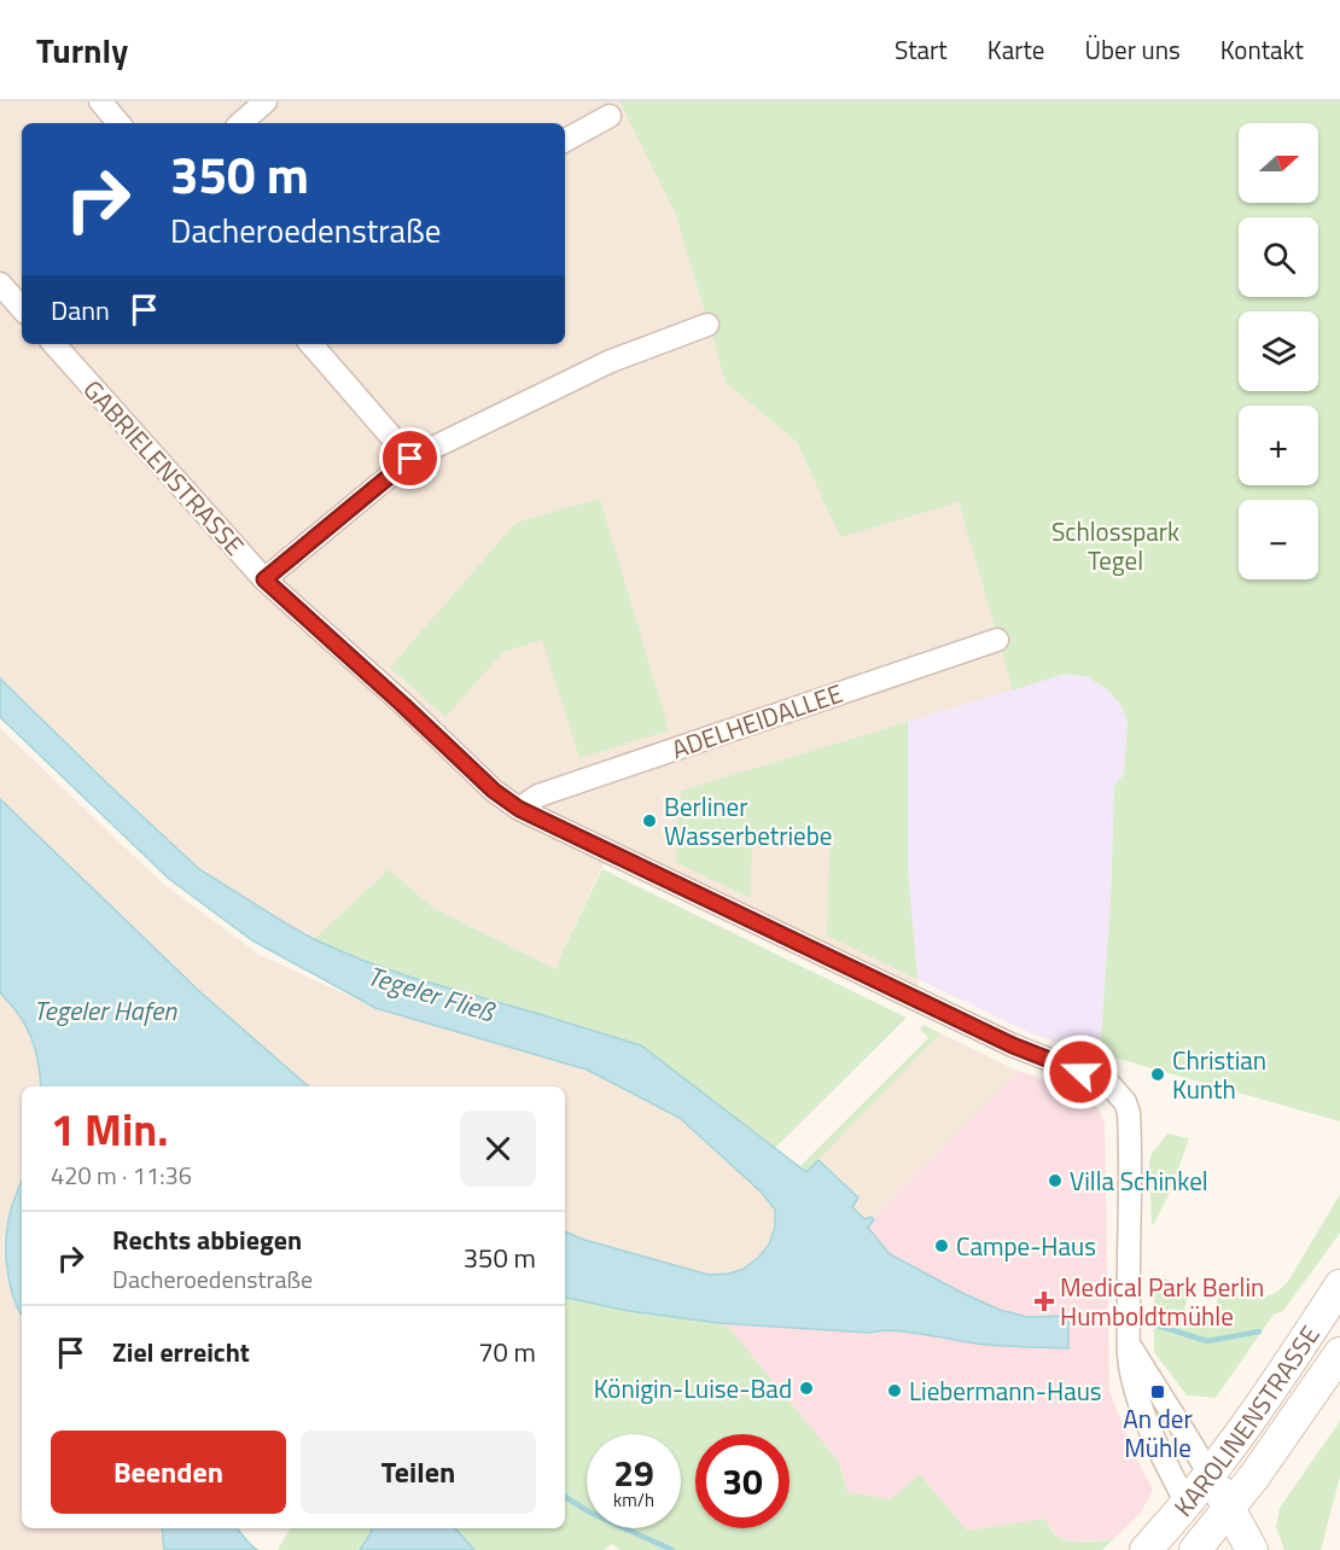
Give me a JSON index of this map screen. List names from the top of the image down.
{
  "streets": {
    "main road": ["KAROLINENSTRASSE"],
    "street": ["GABRIELENSTRASSE", "ADELHEIDALLEE"]
  },
  "crossings": [
    ["GABRIELENSTRASSE", "ADELHEIDALLEE"]
  ],
  "water": ["Tegeler Fließ", "Tegeler Hafen"],
  "parks": ["Schlosspark Tegel"],
  "places": {
    "other": [
      "Berliner Wasserbetriebe",
      "Christian Kunth",
      "Villa Schinkel",
      "Campe-Haus",
      "Königin-Luise-Bad",
      "Liebermann-Haus"
    ],
    "health": ["Medical Park Berlin Humboldtmühle"],
    "transit": ["An der Mühle"]
  },
  "north": "right",
  "page": {
    "header": "Turnly",
    "nav": [
      "Start",
      "Karte",
      "Über uns",
      "Kontakt"
    ],
    "map_buttons": ["+", "−"],
    "turn": ["350 m", "Dacheroedenstraße"],
    "then": "Dann",
    "heading": ["1 Min.", "420 m · 11:36"],
    "list": [
      {
        "name": "Rechts abbiegen",
        "note": "Dacheroedenstraße",
        "value": "350 m"
      },
      {
        "name": "Ziel erreicht",
        "value": "70 m"
      }
    ],
    "buttons": ["Beenden", "Teilen"],
    "speed": "29 km/h",
    "limit": "30"
  }
}
